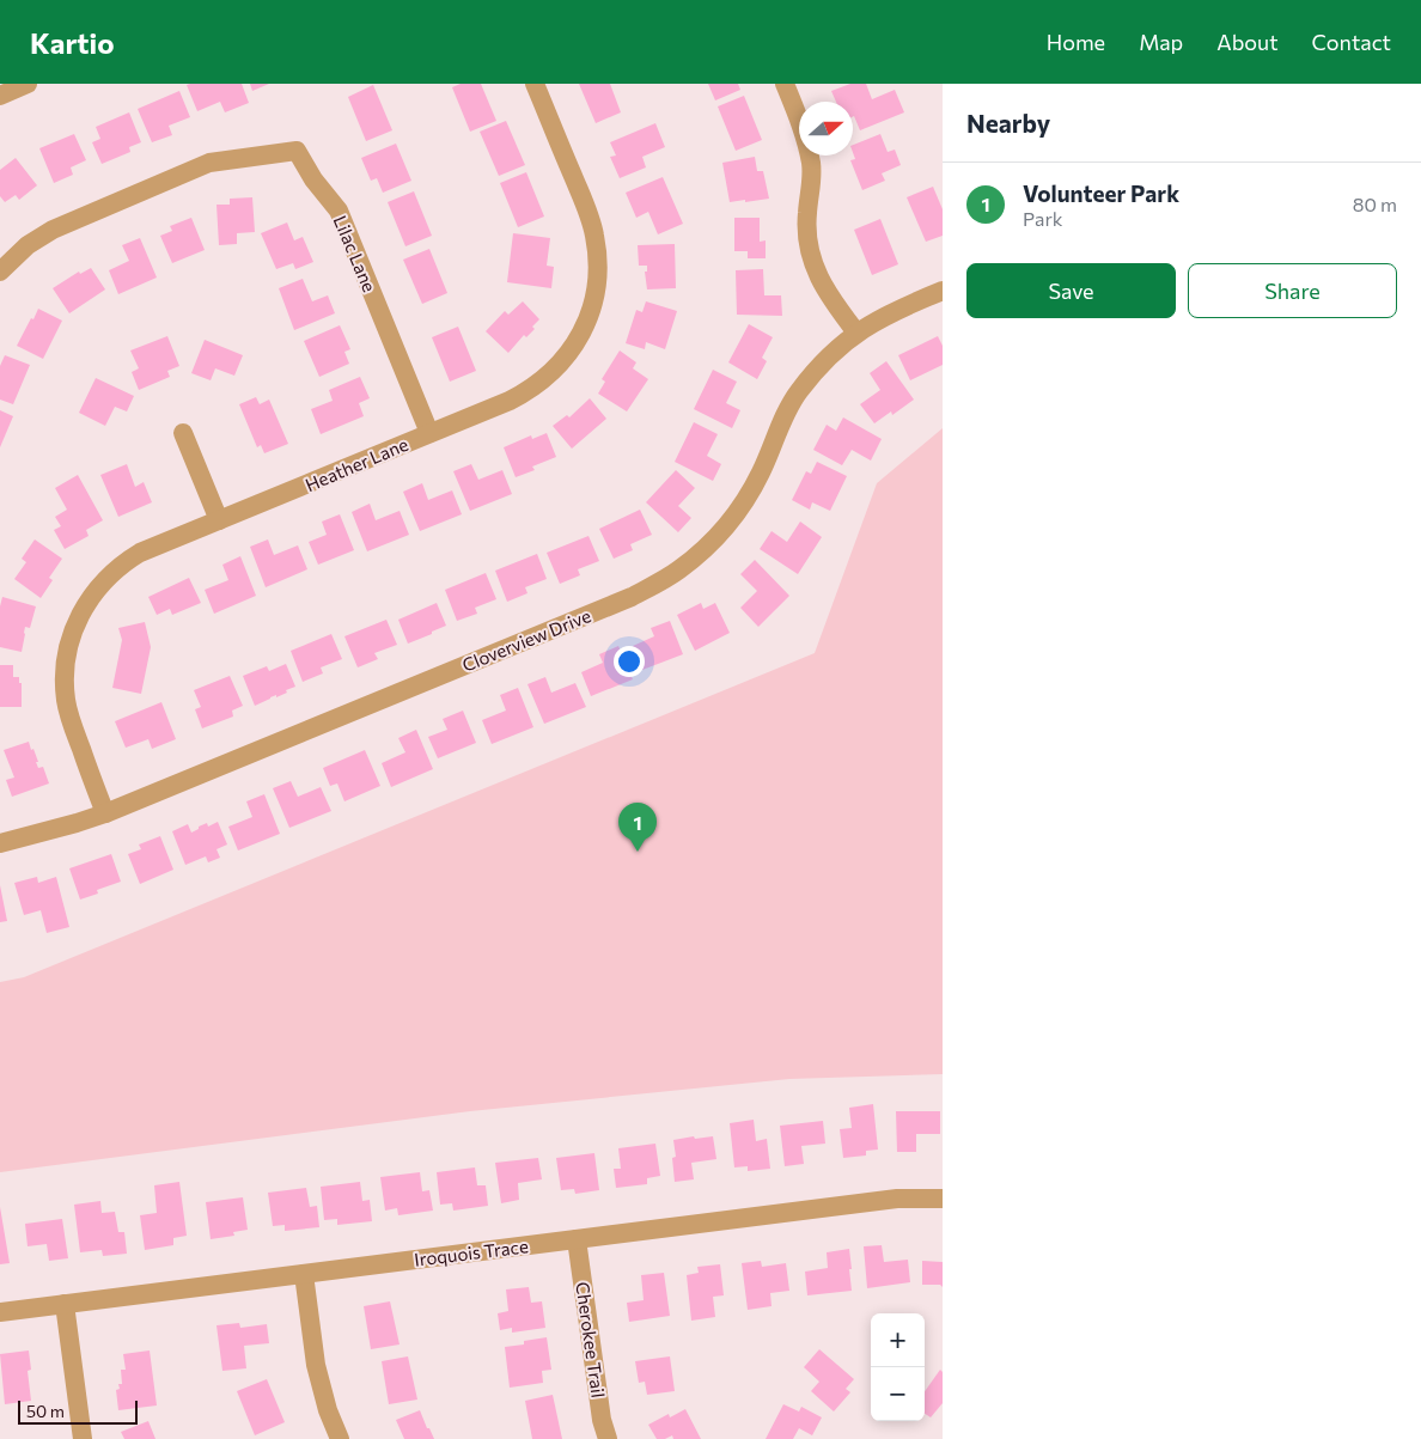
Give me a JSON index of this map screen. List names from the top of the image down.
{
  "streets": {
    "street": [
      "Lilac Lane",
      "Heather Lane",
      "Cloverview Drive",
      "Iroquois Trace",
      "Cherokee Trail"
    ]
  },
  "crossings": [
    ["Lilac Lane", "Heather Lane"],
    ["Heather Lane", "Cloverview Drive"],
    ["Iroquois Trace", "Cherokee Trail"]
  ],
  "scale_bar": "50 m",
  "north": "right",
  "page": {
    "header": "Kartio",
    "nav": [
      "Home",
      "Map",
      "About",
      "Contact"
    ],
    "heading": "Nearby",
    "list": [
      {
        "mark": "1",
        "name": "Volunteer Park",
        "note": "Park",
        "value": "80 m"
      }
    ],
    "buttons": ["Save", "Share"],
    "pins": "1",
    "map_buttons": ["+", "−"],
    "scale": "50 m"
  }
}
